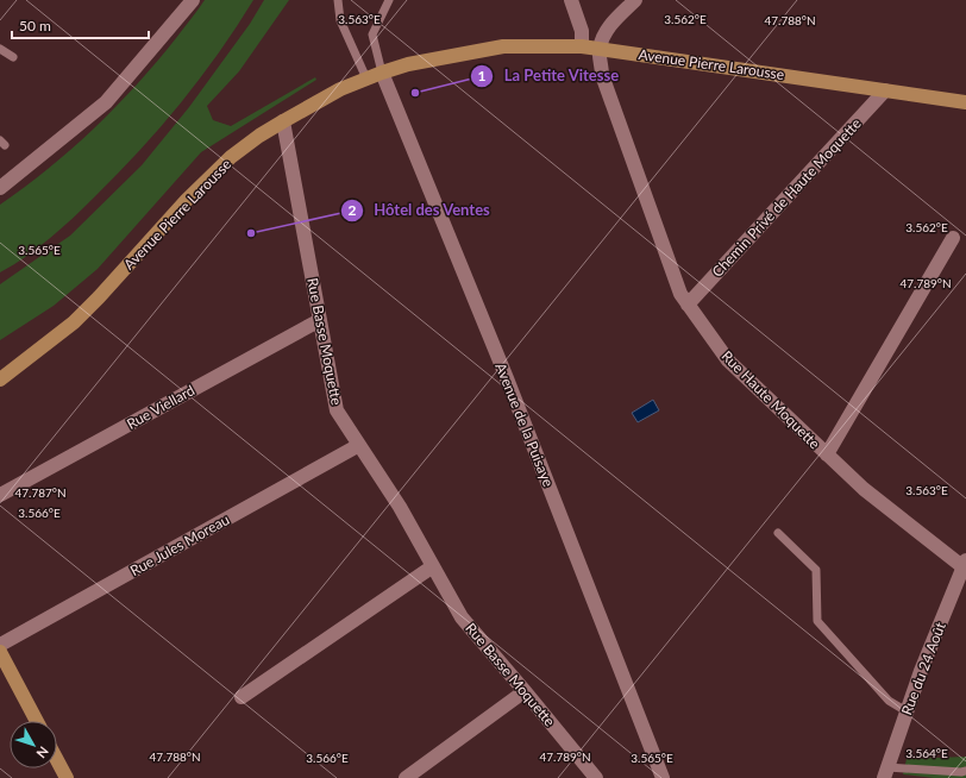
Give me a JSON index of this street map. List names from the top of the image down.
{
  "streets": {
    "main road": ["Avenue Pierre Larousse"],
    "street": [
      "Chemin Privé de Haute Moquette",
      "Rue Basse Moquette",
      "Rue Haute Moquette",
      "Rue Viellard",
      "Avenue de la Puisaye",
      "Rue Jules Moreau",
      "Rue du 24 Août"
    ]
  },
  "crossings": [
    ["Avenue Pierre Larousse", "Chemin Privé de Haute Moquette"],
    ["Avenue Pierre Larousse", "Rue Basse Moquette"],
    ["Avenue Pierre Larousse", "Rue Haute Moquette"],
    ["Avenue Pierre Larousse", "Avenue de la Puisaye"],
    ["Chemin Privé de Haute Moquette", "Rue Haute Moquette"],
    ["Rue Basse Moquette", "Rue Viellard"],
    ["Rue Basse Moquette", "Rue Jules Moreau"],
    ["Rue Haute Moquette", "Rue du 24 Août"]
  ],
  "places": ["La Petite Vitesse", "Hôtel des Ventes"],
  "scale_bar": "50 m",
  "north": "bottom right",
  "coordinates": [
    "3.563°E",
    "3.562°E",
    "47.788°N",
    "3.565°E",
    "47.789°N",
    "47.787°N",
    "3.566°E",
    "3.564°E"
  ]
}
